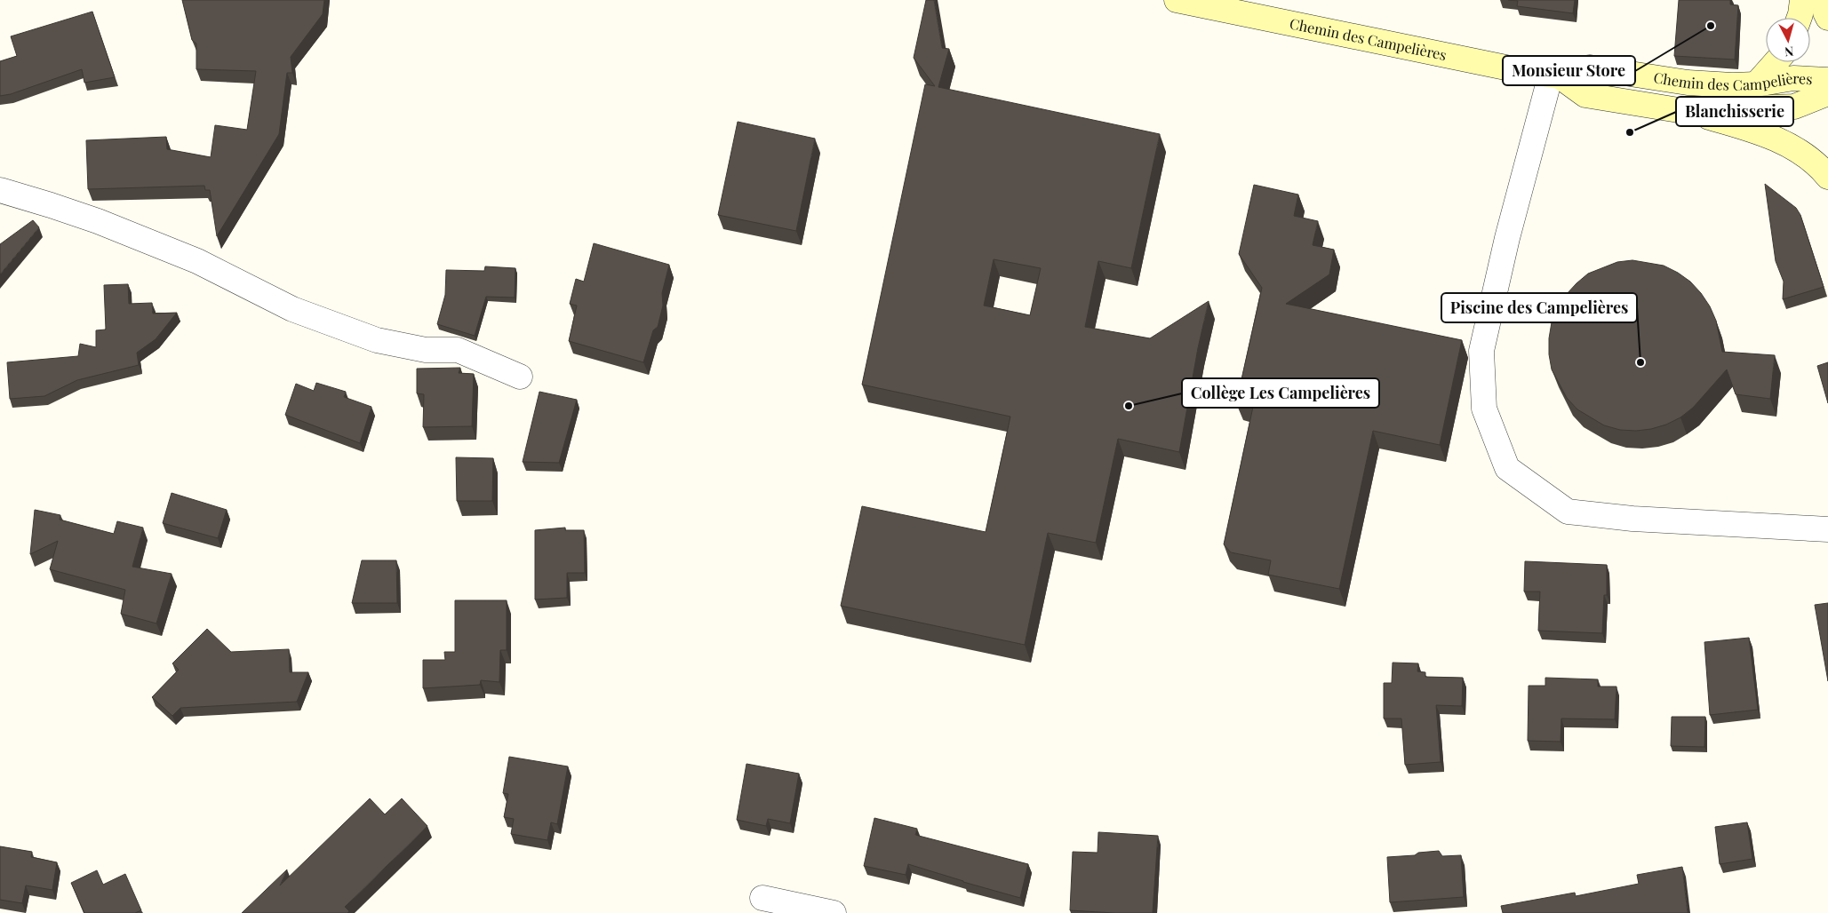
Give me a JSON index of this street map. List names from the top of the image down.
{
  "streets": {
    "main road": ["Chemin des Campelières"]
  },
  "places": [
    "Monsieur Store",
    "Blanchisserie",
    "Piscine des Campelières",
    "Collège Les Campelières"
  ],
  "north": "bottom"
}
